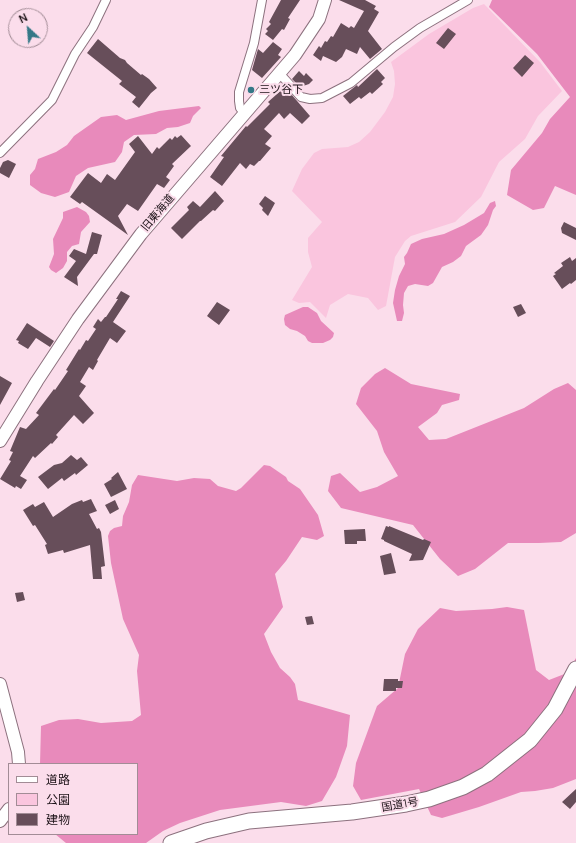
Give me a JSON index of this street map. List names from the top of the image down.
{
  "streets": {
    "highway": ["国道1号"],
    "street": ["旧東海道"]
  },
  "places": ["三ツ谷下"],
  "legend": ["道路", "公園", "建物"],
  "north": "top left"
}
